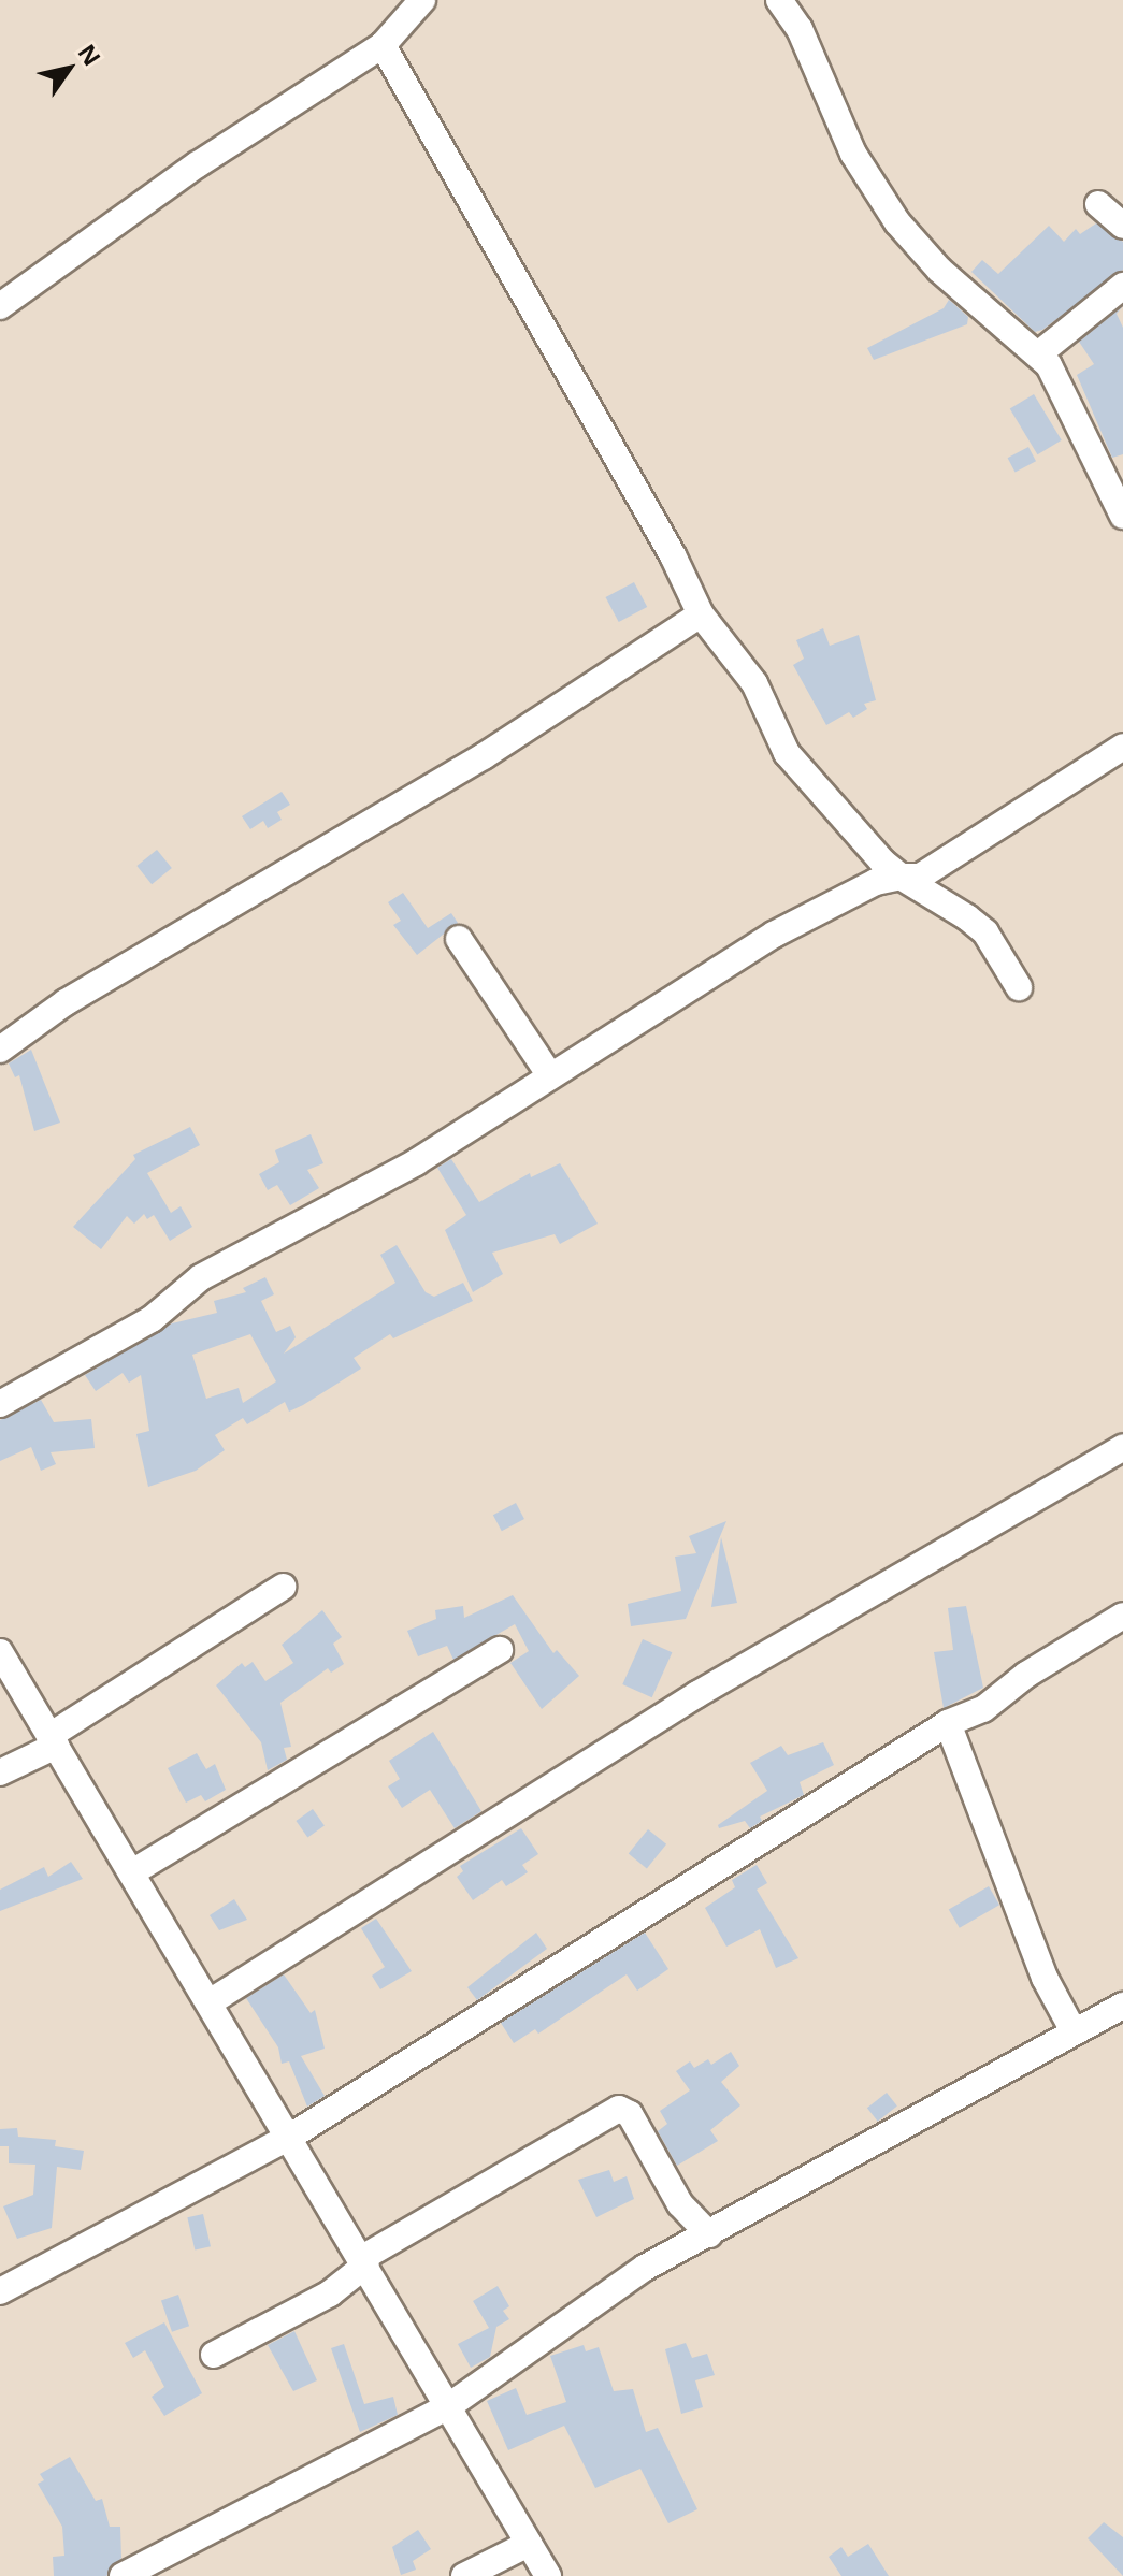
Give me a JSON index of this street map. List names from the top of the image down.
{
  "north": "top right"
}
